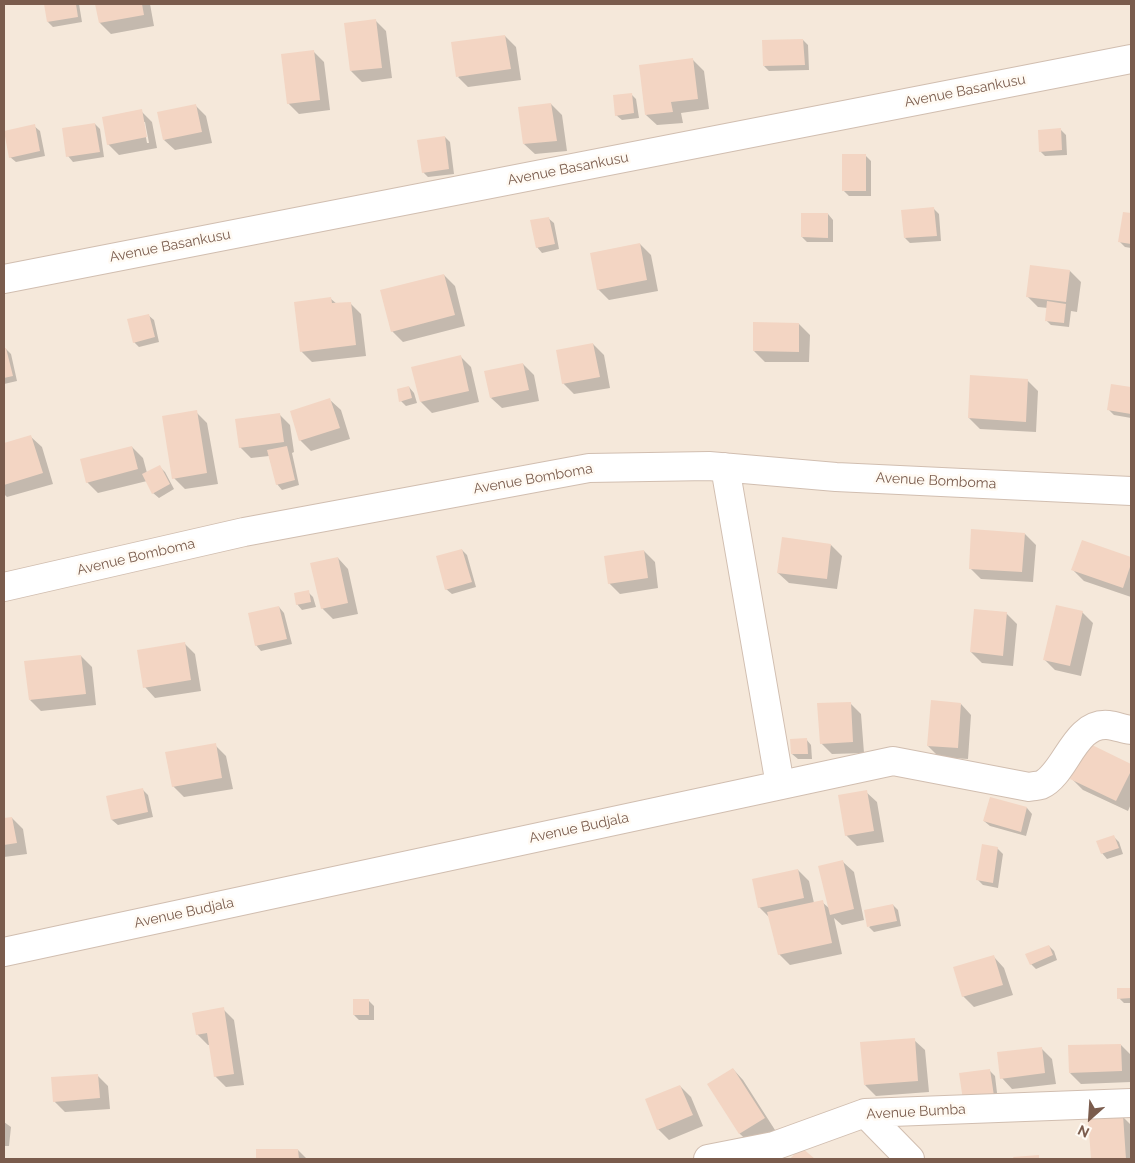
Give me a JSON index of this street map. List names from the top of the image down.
{
  "streets": {
    "street": [
      "Avenue Basankusu",
      "Avenue Bomboma",
      "Avenue Budjala",
      "Avenue Bumba"
    ]
  },
  "north": "bottom left"
}
